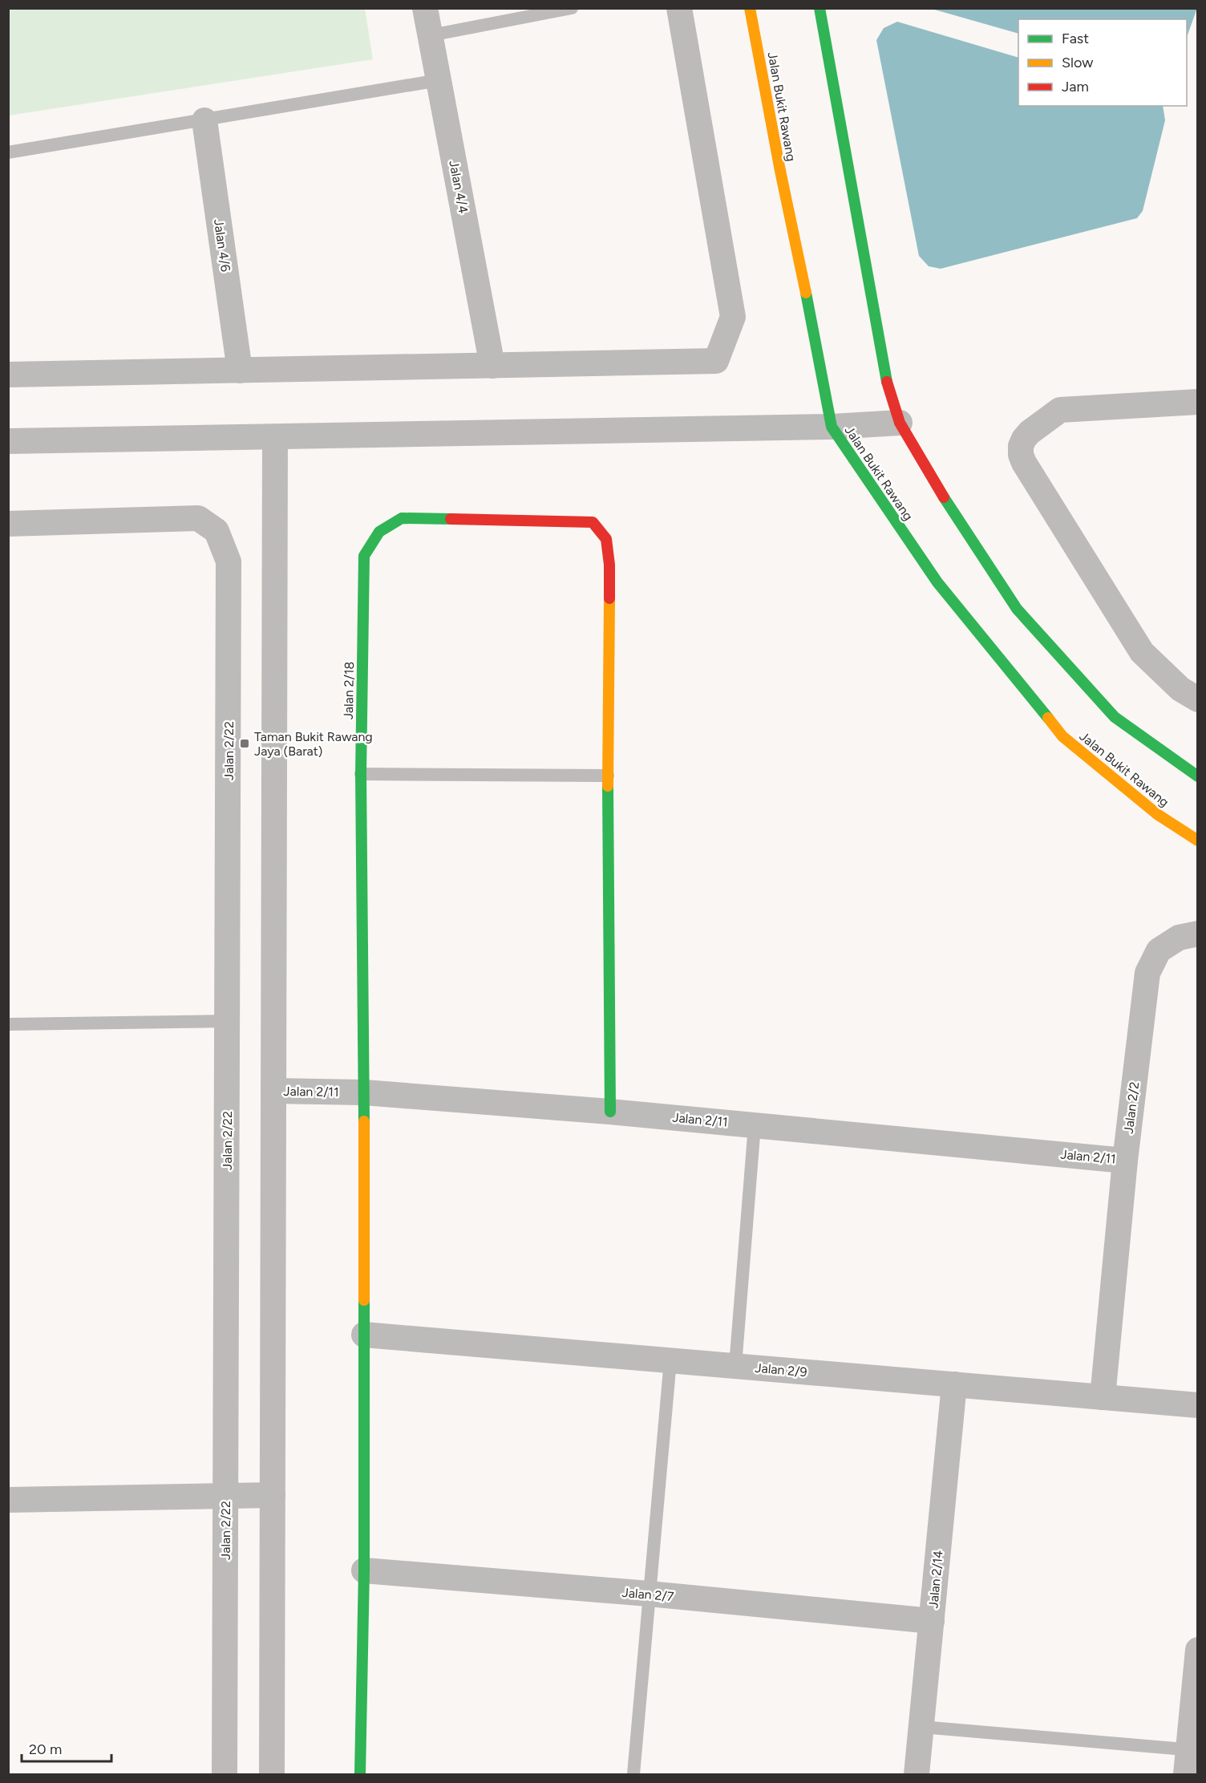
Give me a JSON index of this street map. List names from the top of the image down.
{
  "streets": {
    "street": [
      "Jalan Bukit Rawang",
      "Jalan 4/4",
      "Jalan 4/6",
      "Jalan 2/18",
      "Jalan 2/22",
      "Jalan 2/11",
      "Jalan 2/2",
      "Jalan 2/9",
      "Jalan 2/14",
      "Jalan 2/7"
    ]
  },
  "crossings": [
    ["Jalan 2/18", "Jalan 2/11"],
    ["Jalan 2/18", "Jalan 2/9"],
    ["Jalan 2/18", "Jalan 2/7"],
    ["Jalan 2/11", "Jalan 2/2"],
    ["Jalan 2/2", "Jalan 2/9"],
    ["Jalan 2/9", "Jalan 2/14"],
    ["Jalan 2/14", "Jalan 2/7"]
  ],
  "places": {
    "transit": ["Taman Bukit Rawang Jaya (Barat)"]
  },
  "legend": ["Fast", "Slow", "Jam"],
  "scale_bar": "20 m"
}
